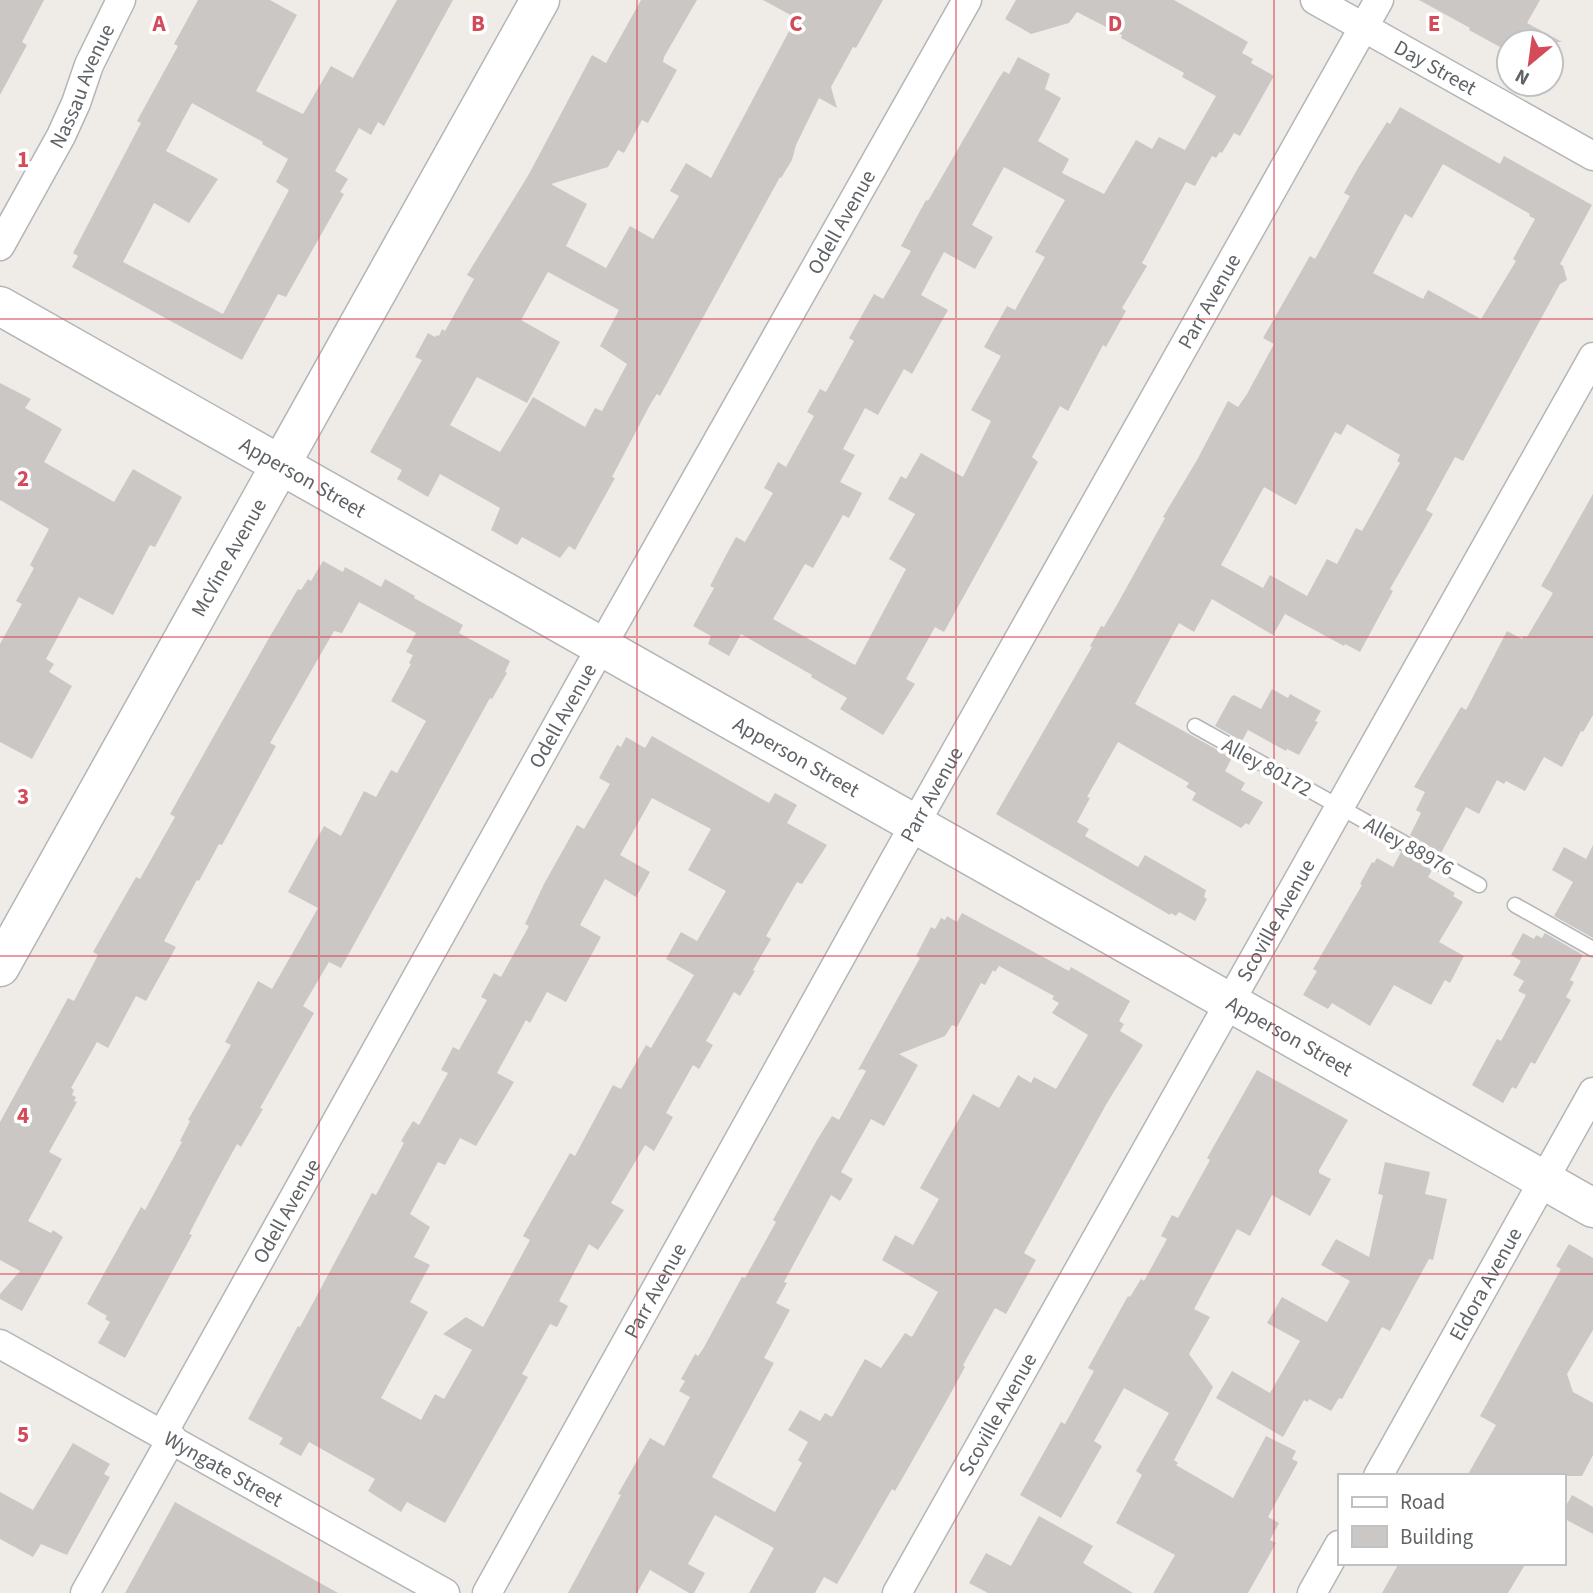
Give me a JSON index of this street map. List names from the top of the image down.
{
  "streets": {
    "street": [
      "Day Street",
      "Nassau Avenue",
      "Odell Avenue",
      "Parr Avenue",
      "Apperson Street",
      "McVine Avenue",
      "Scoville Avenue",
      "Eldora Avenue",
      "Wyngate Street"
    ],
    "lane": ["Alley 80172", "Alley 88976"]
  },
  "crossings": [
    ["Day Street", "Parr Avenue"],
    ["Odell Avenue", "Apperson Street"],
    ["Odell Avenue", "Wyngate Street"],
    ["Parr Avenue", "Apperson Street"],
    ["Apperson Street", "McVine Avenue"],
    ["Apperson Street", "Scoville Avenue"],
    ["Apperson Street", "Eldora Avenue"],
    ["Alley 80172", "Alley 88976"],
    ["Alley 80172", "Scoville Avenue"],
    ["Alley 88976", "Scoville Avenue"]
  ],
  "legend": ["Road", "Building"],
  "north": "bottom left",
  "grid": {
    "columns": [
      "A",
      "B",
      "C",
      "D",
      "E"
    ],
    "rows": [
      "1",
      "2",
      "3",
      "4",
      "5"
    ]
  }
}
